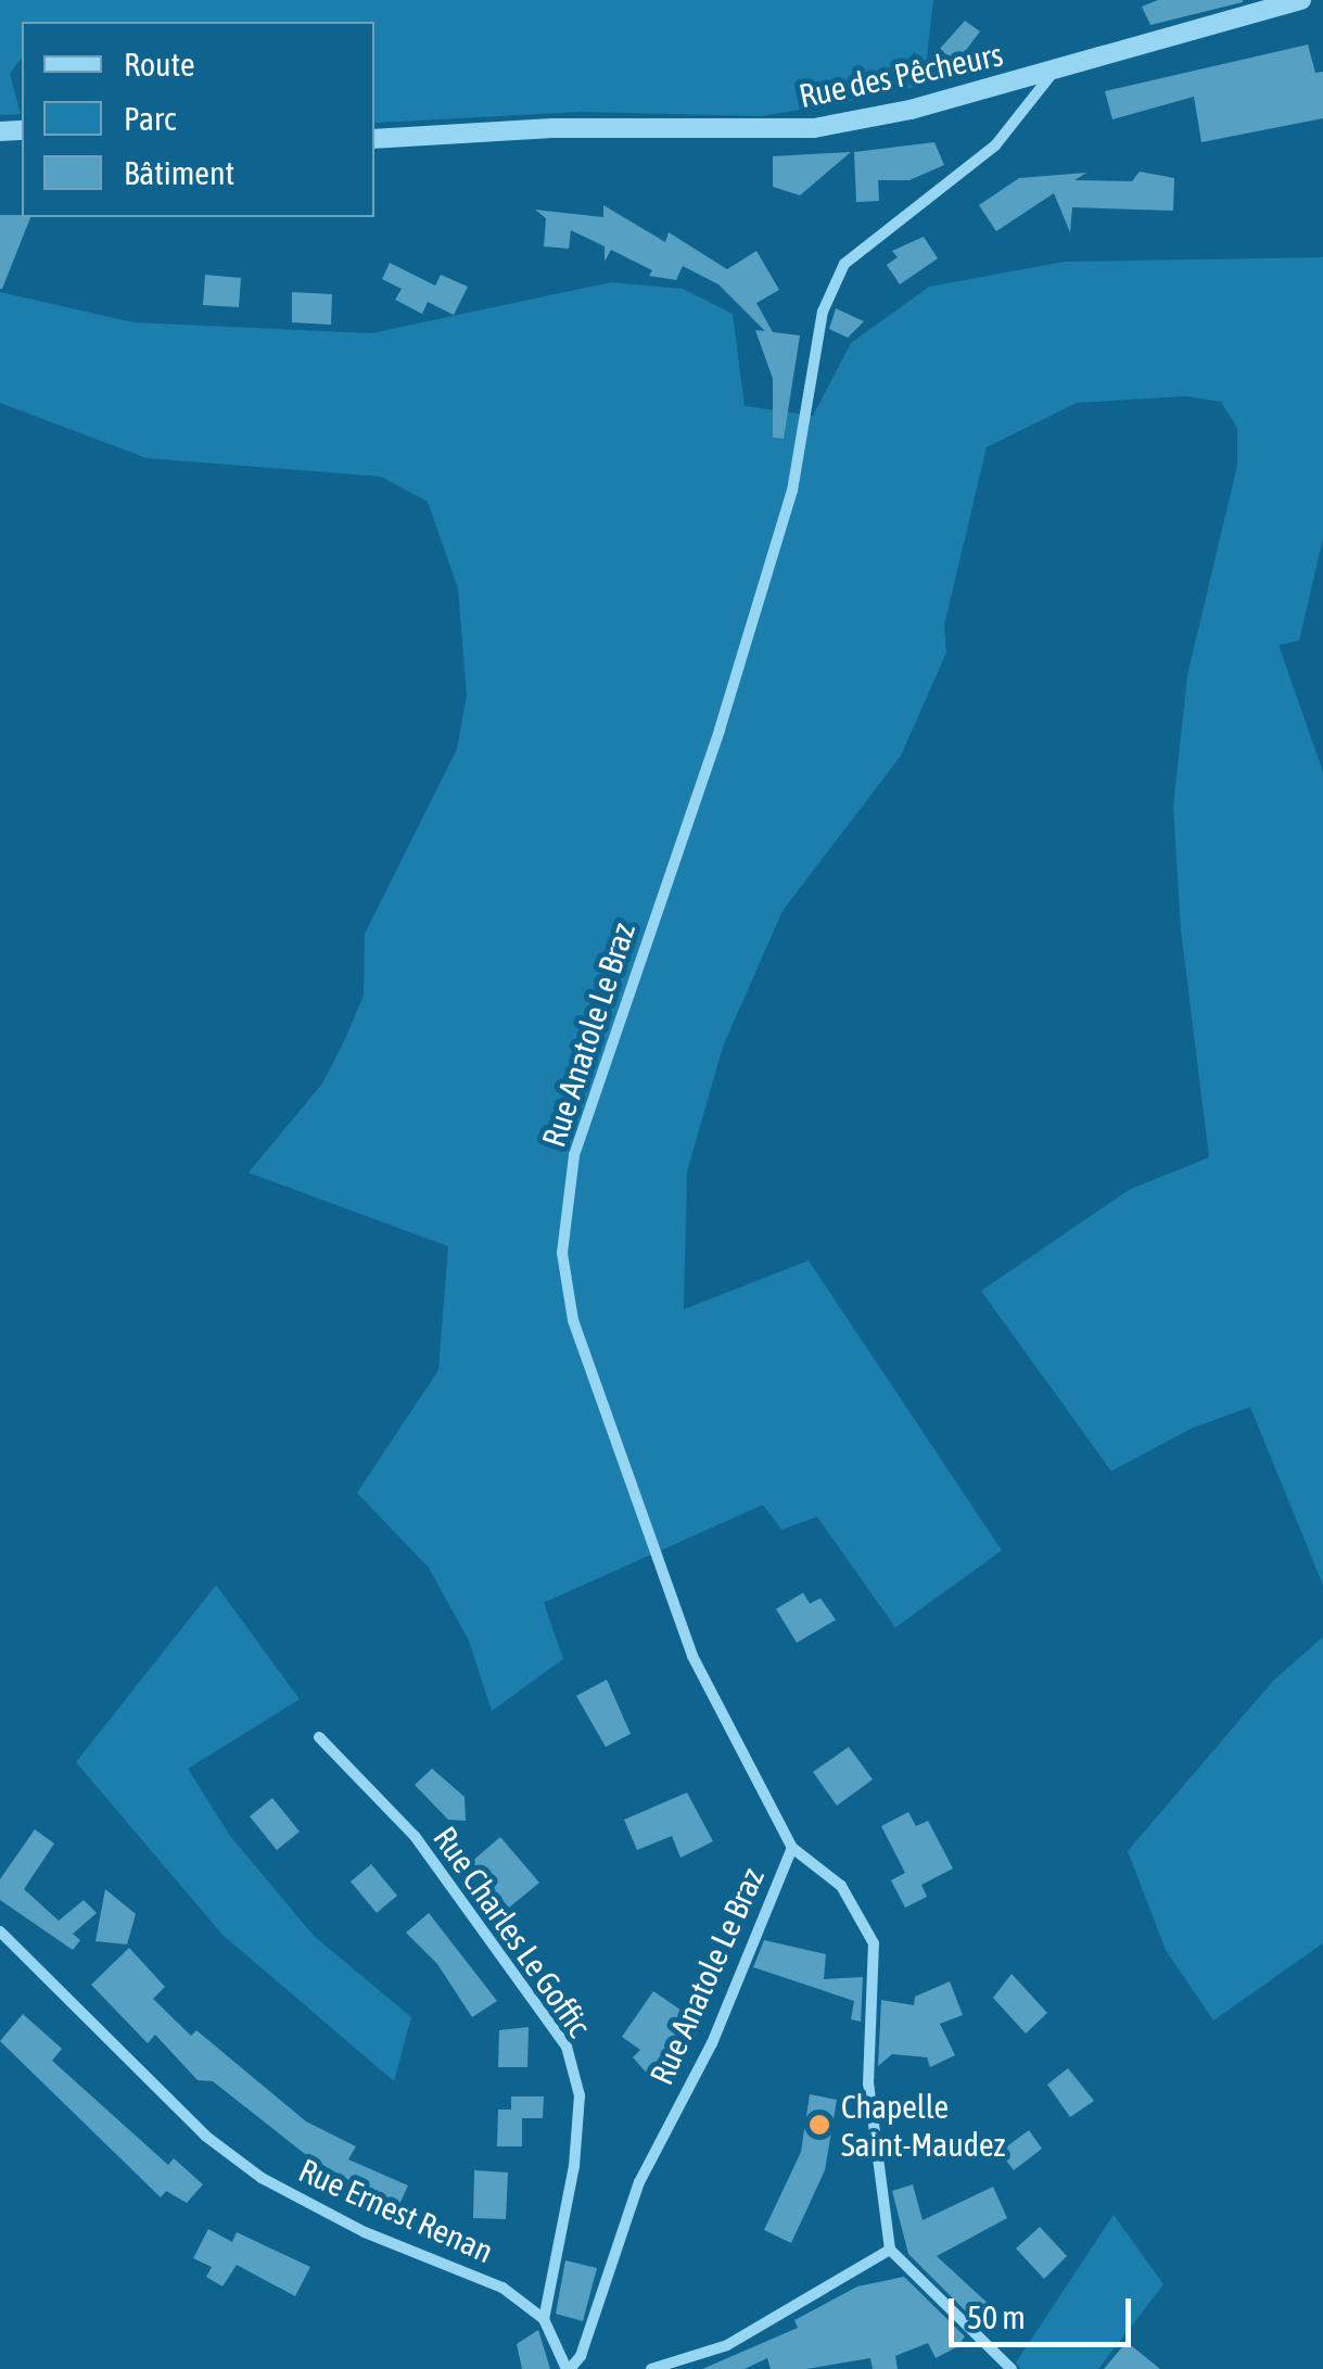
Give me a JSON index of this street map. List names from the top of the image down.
{
  "streets": {
    "street": [
      "Rue des Pêcheurs",
      "Rue Anatole Le Braz",
      "Rue Charles Le Goffic",
      "Rue Ernest Renan"
    ]
  },
  "crossings": [
    ["Rue des Pêcheurs", "Rue Anatole Le Braz"],
    ["Rue Anatole Le Braz", "Rue Ernest Renan"],
    ["Rue Charles Le Goffic", "Rue Ernest Renan"]
  ],
  "places": ["Chapelle Saint-Maudez"],
  "legend": ["Route", "Parc", "Bâtiment"],
  "scale_bar": "50 m"
}
